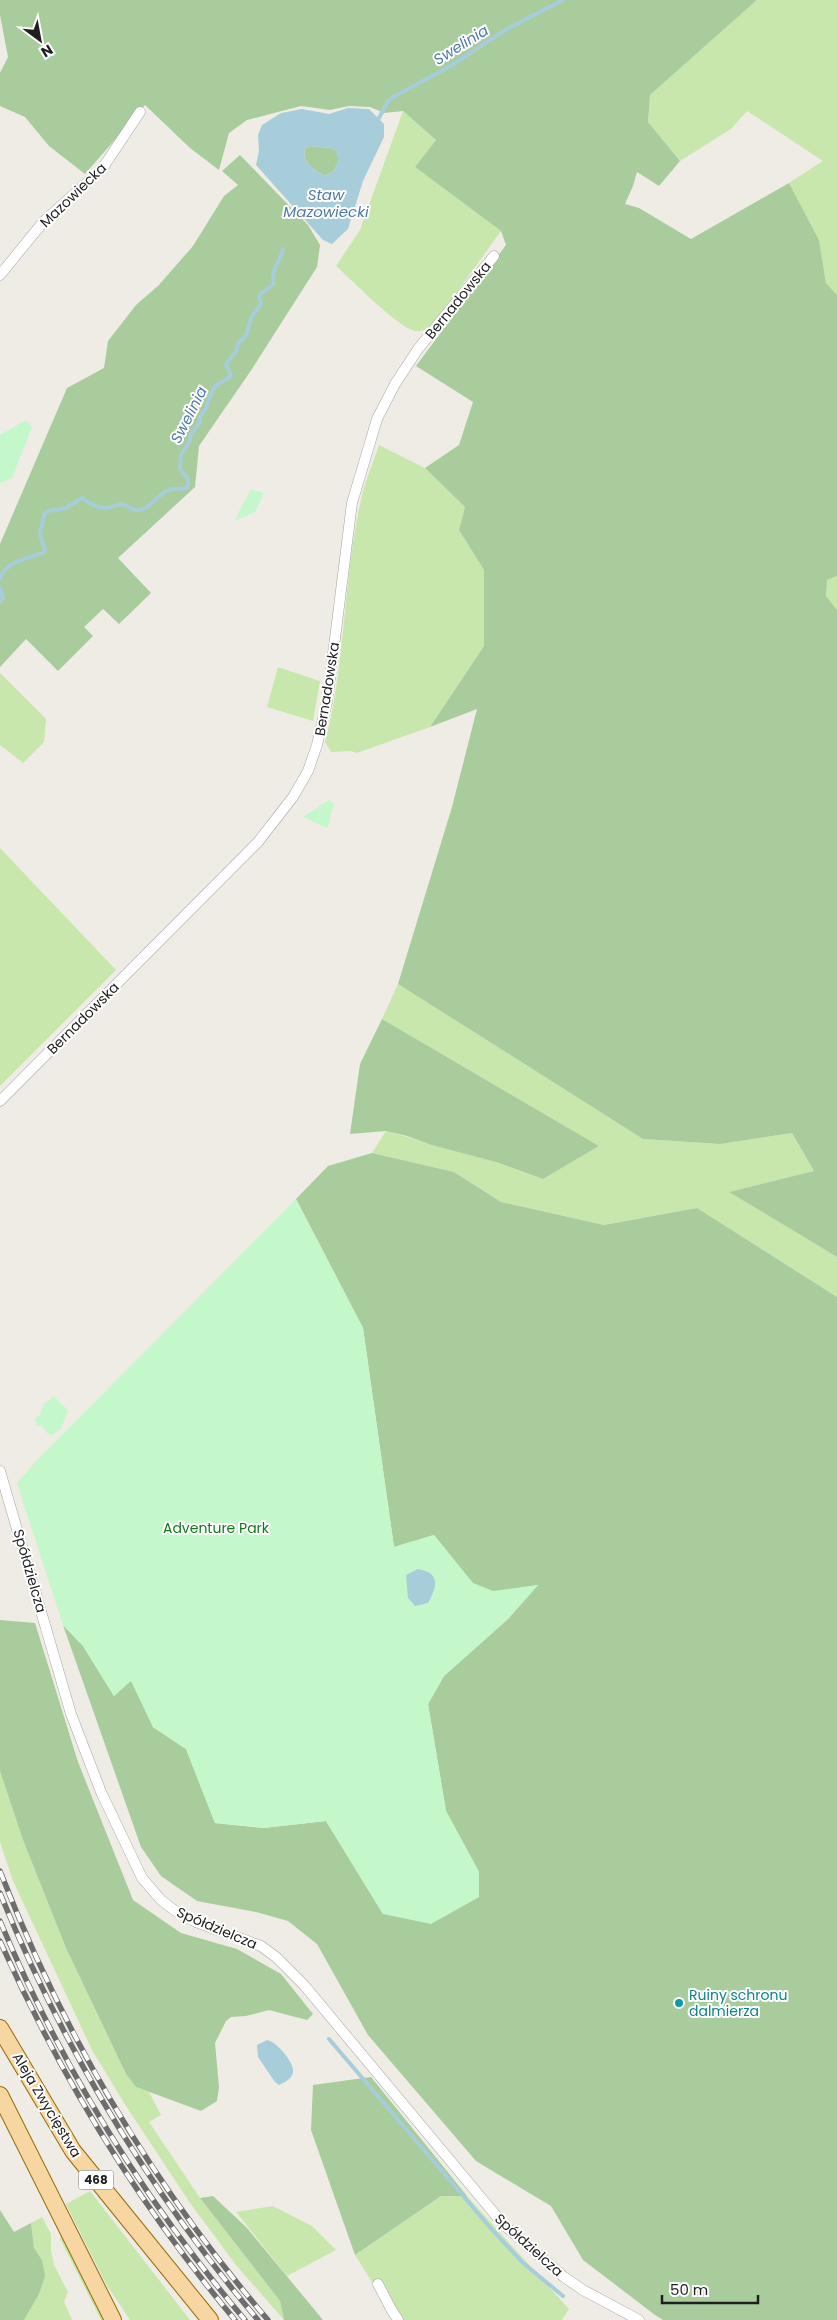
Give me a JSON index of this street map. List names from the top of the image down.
{
  "streets": {
    "main road": ["Aleja Zwycięstwa", "468"],
    "street": ["Mazowiecka", "Bernadowska", "Spółdzielcza"]
  },
  "water": ["Swelinia", "Staw Mazowiecki"],
  "parks": ["Adventure Park"],
  "places": ["Ruiny schronu dalmierza"],
  "scale_bar": "50 m",
  "north": "bottom right"
}
